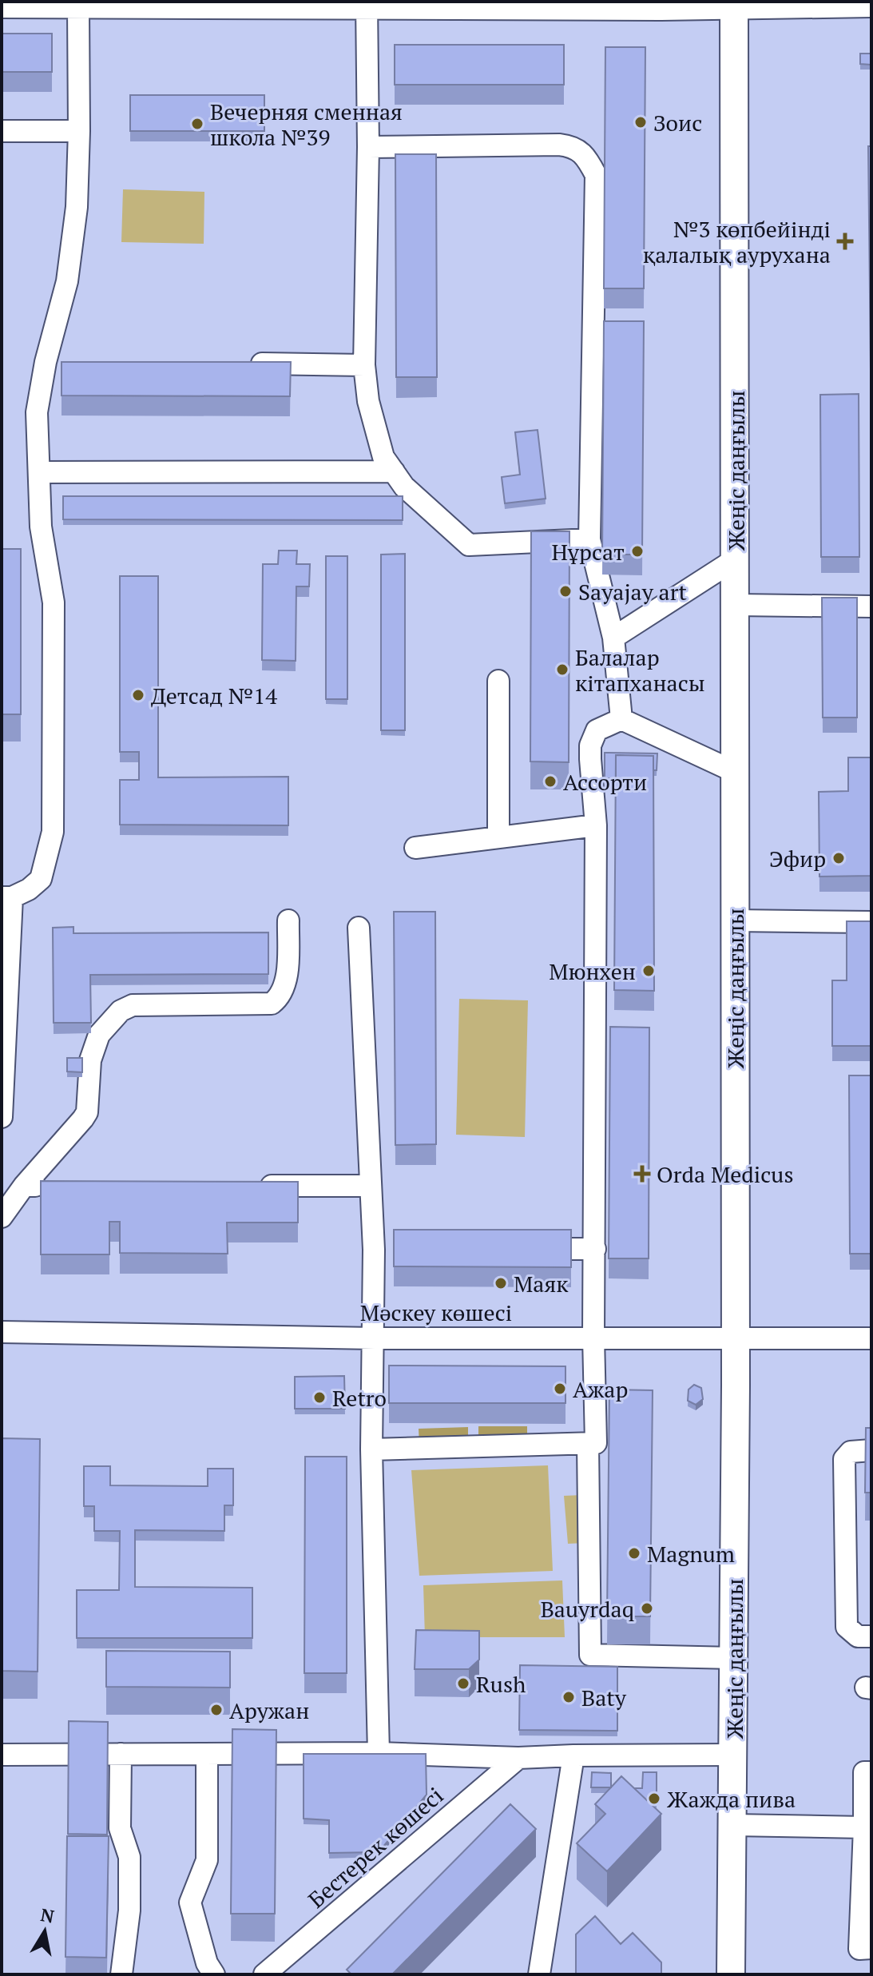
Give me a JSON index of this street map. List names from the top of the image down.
{
  "streets": {
    "main road": ["Жеңіс даңғылы"],
    "street": ["Мәскеу көшесі", "Бестерек көшесі"]
  },
  "crossings": [
    ["Жеңіс даңғылы", "Мәскеу көшесі"]
  ],
  "places": {
    "other": [
      "Зоис",
      "Вечерняя сменная школа №39",
      "Нұрсат",
      "Sayajay аrt",
      "Балалар кітапханасы",
      "Детсад №14",
      "Ассорти",
      "Эфир",
      "Мюнхен",
      "Маяк",
      "Ажар",
      "Retro",
      "Magnum",
      "Bauyrdaq",
      "Rush",
      "Baty",
      "Аружан",
      "Жажда пива"
    ],
    "health": ["№3 көпбейінді қалалық аурухана", "Orda Medicus"]
  },
  "north": "top"
}
